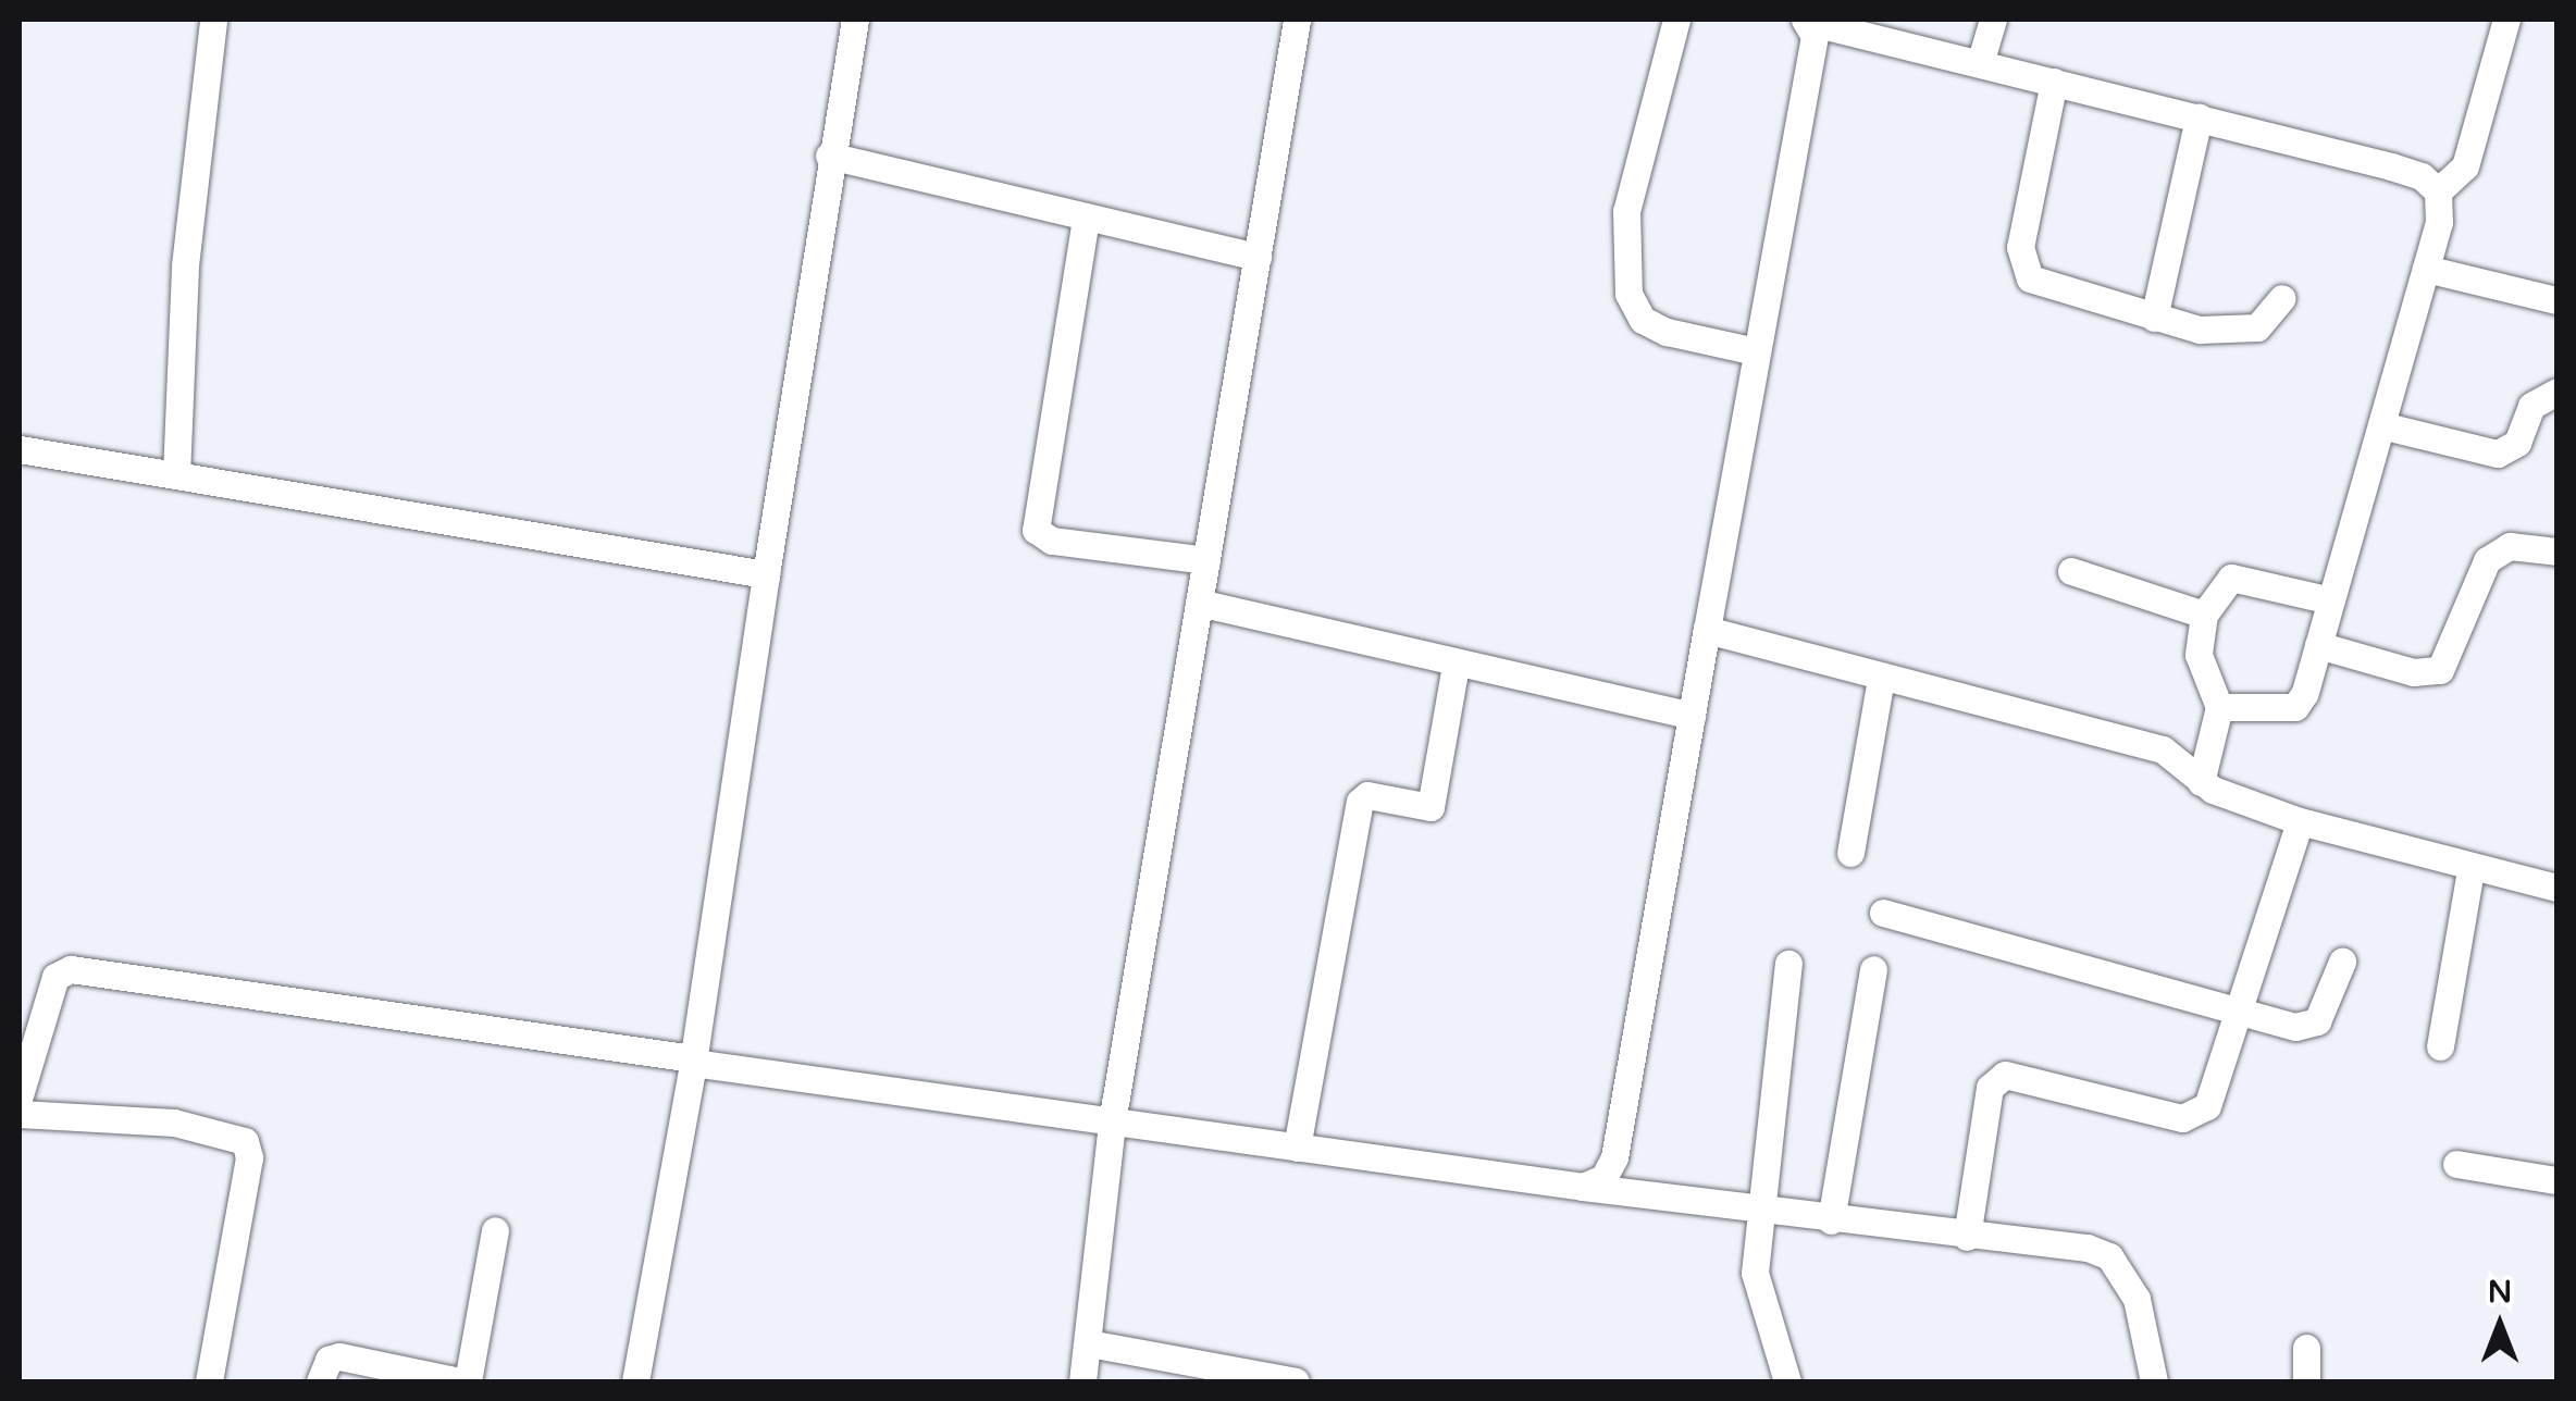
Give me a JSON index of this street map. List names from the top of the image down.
{
  "north": "top"
}
